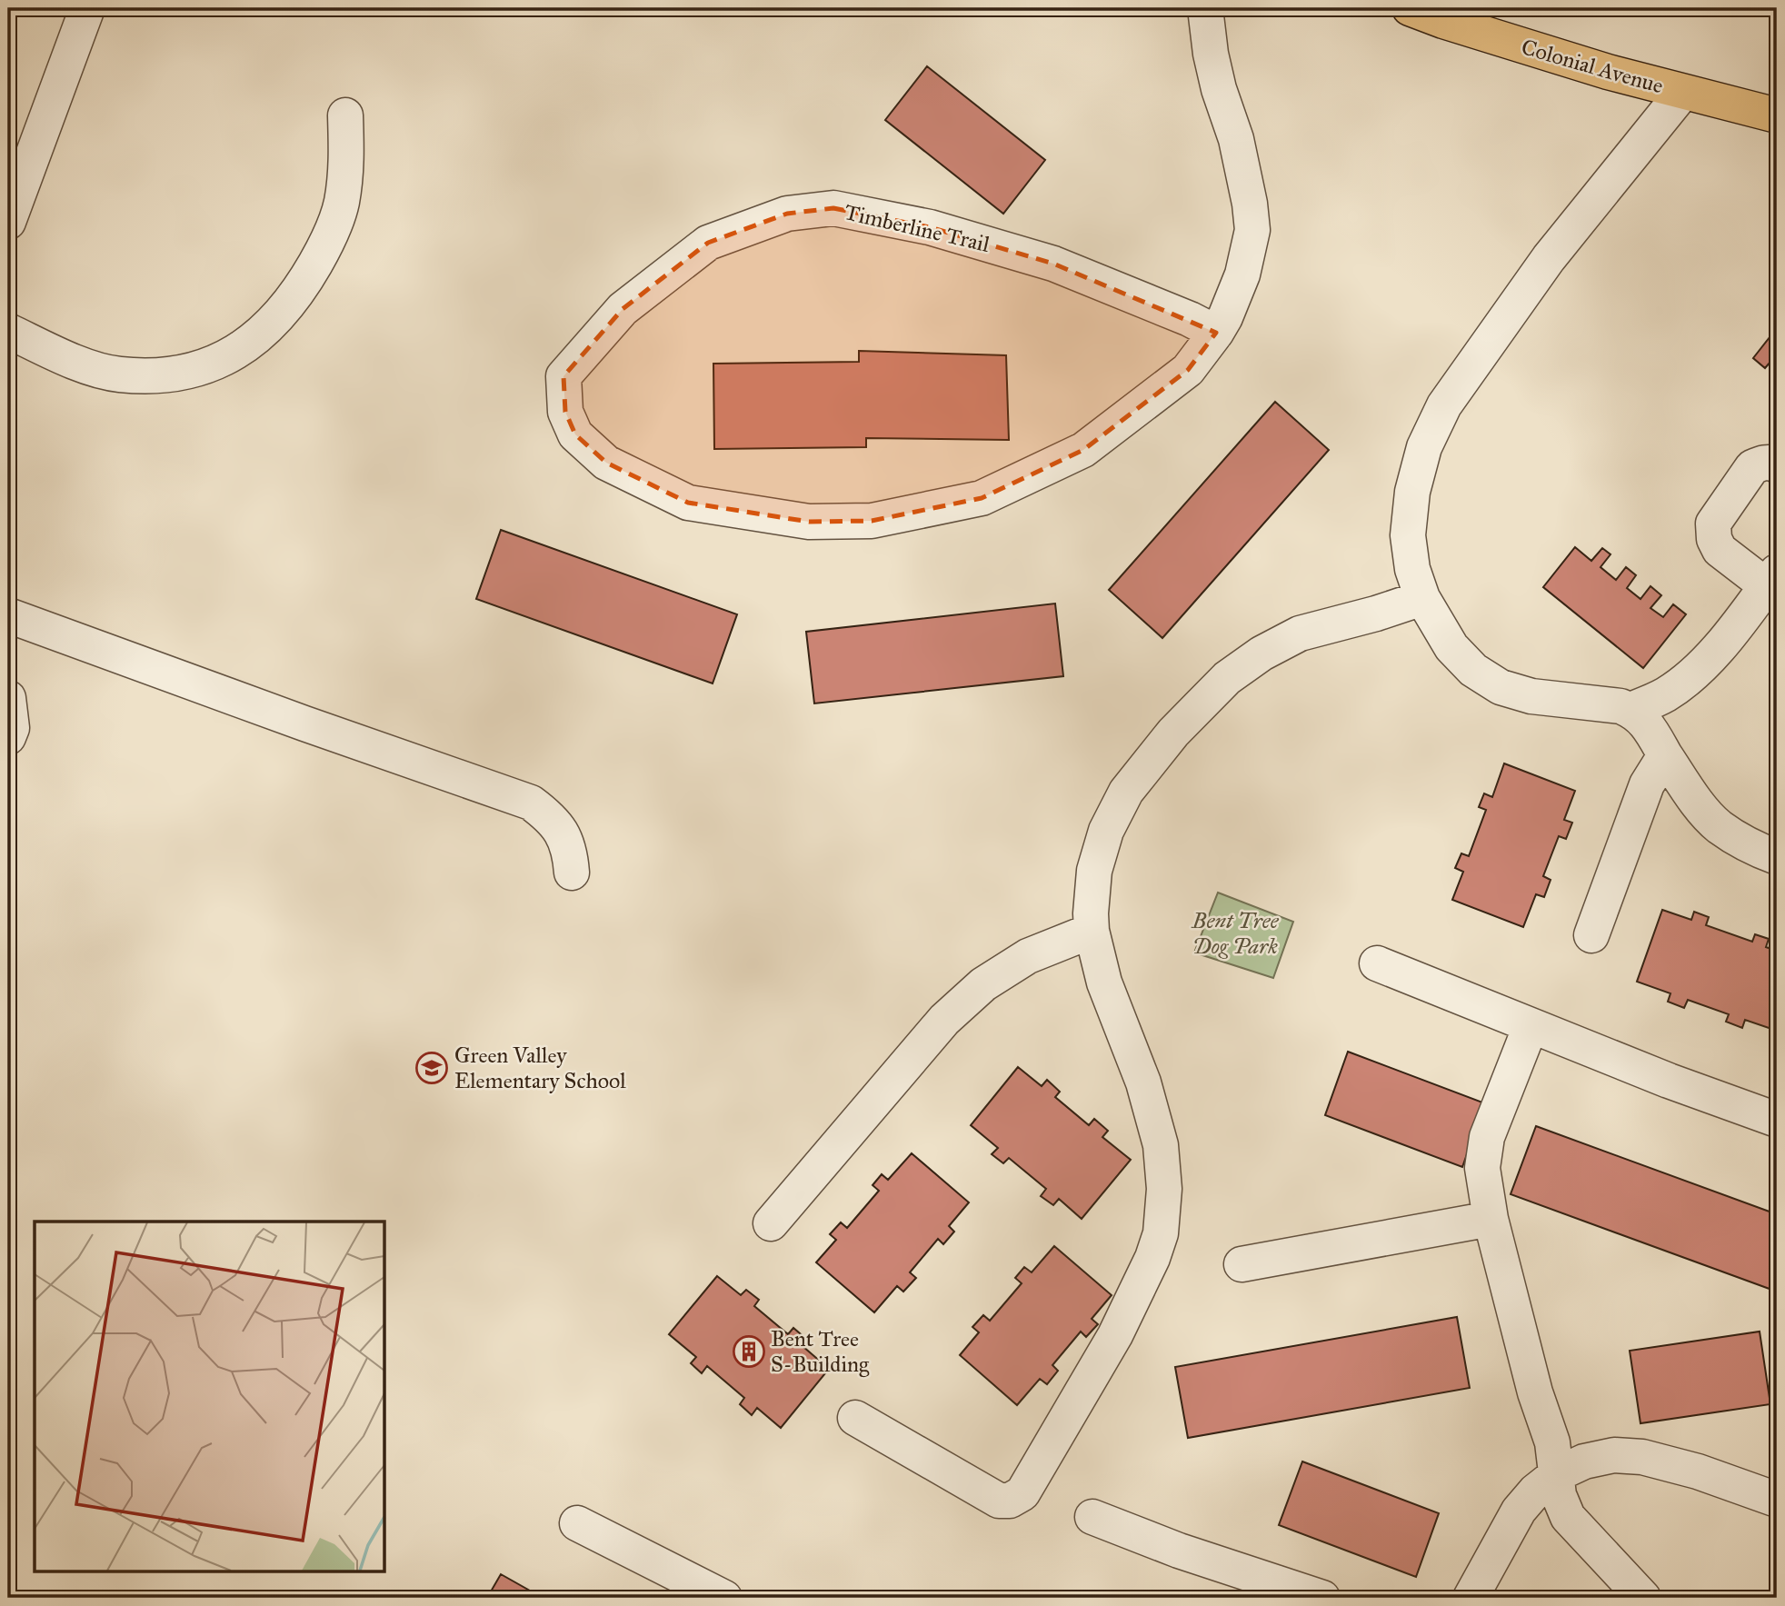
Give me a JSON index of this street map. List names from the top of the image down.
{
  "streets": {
    "main road": ["Colonial Avenue"],
    "street": ["Timberline Trail"]
  },
  "parks": ["Bent Tree Dog Park"],
  "places": {
    "school or university": ["Green Valley Elementary School"],
    "building": ["Bent Tree S-Building"]
  }
}
